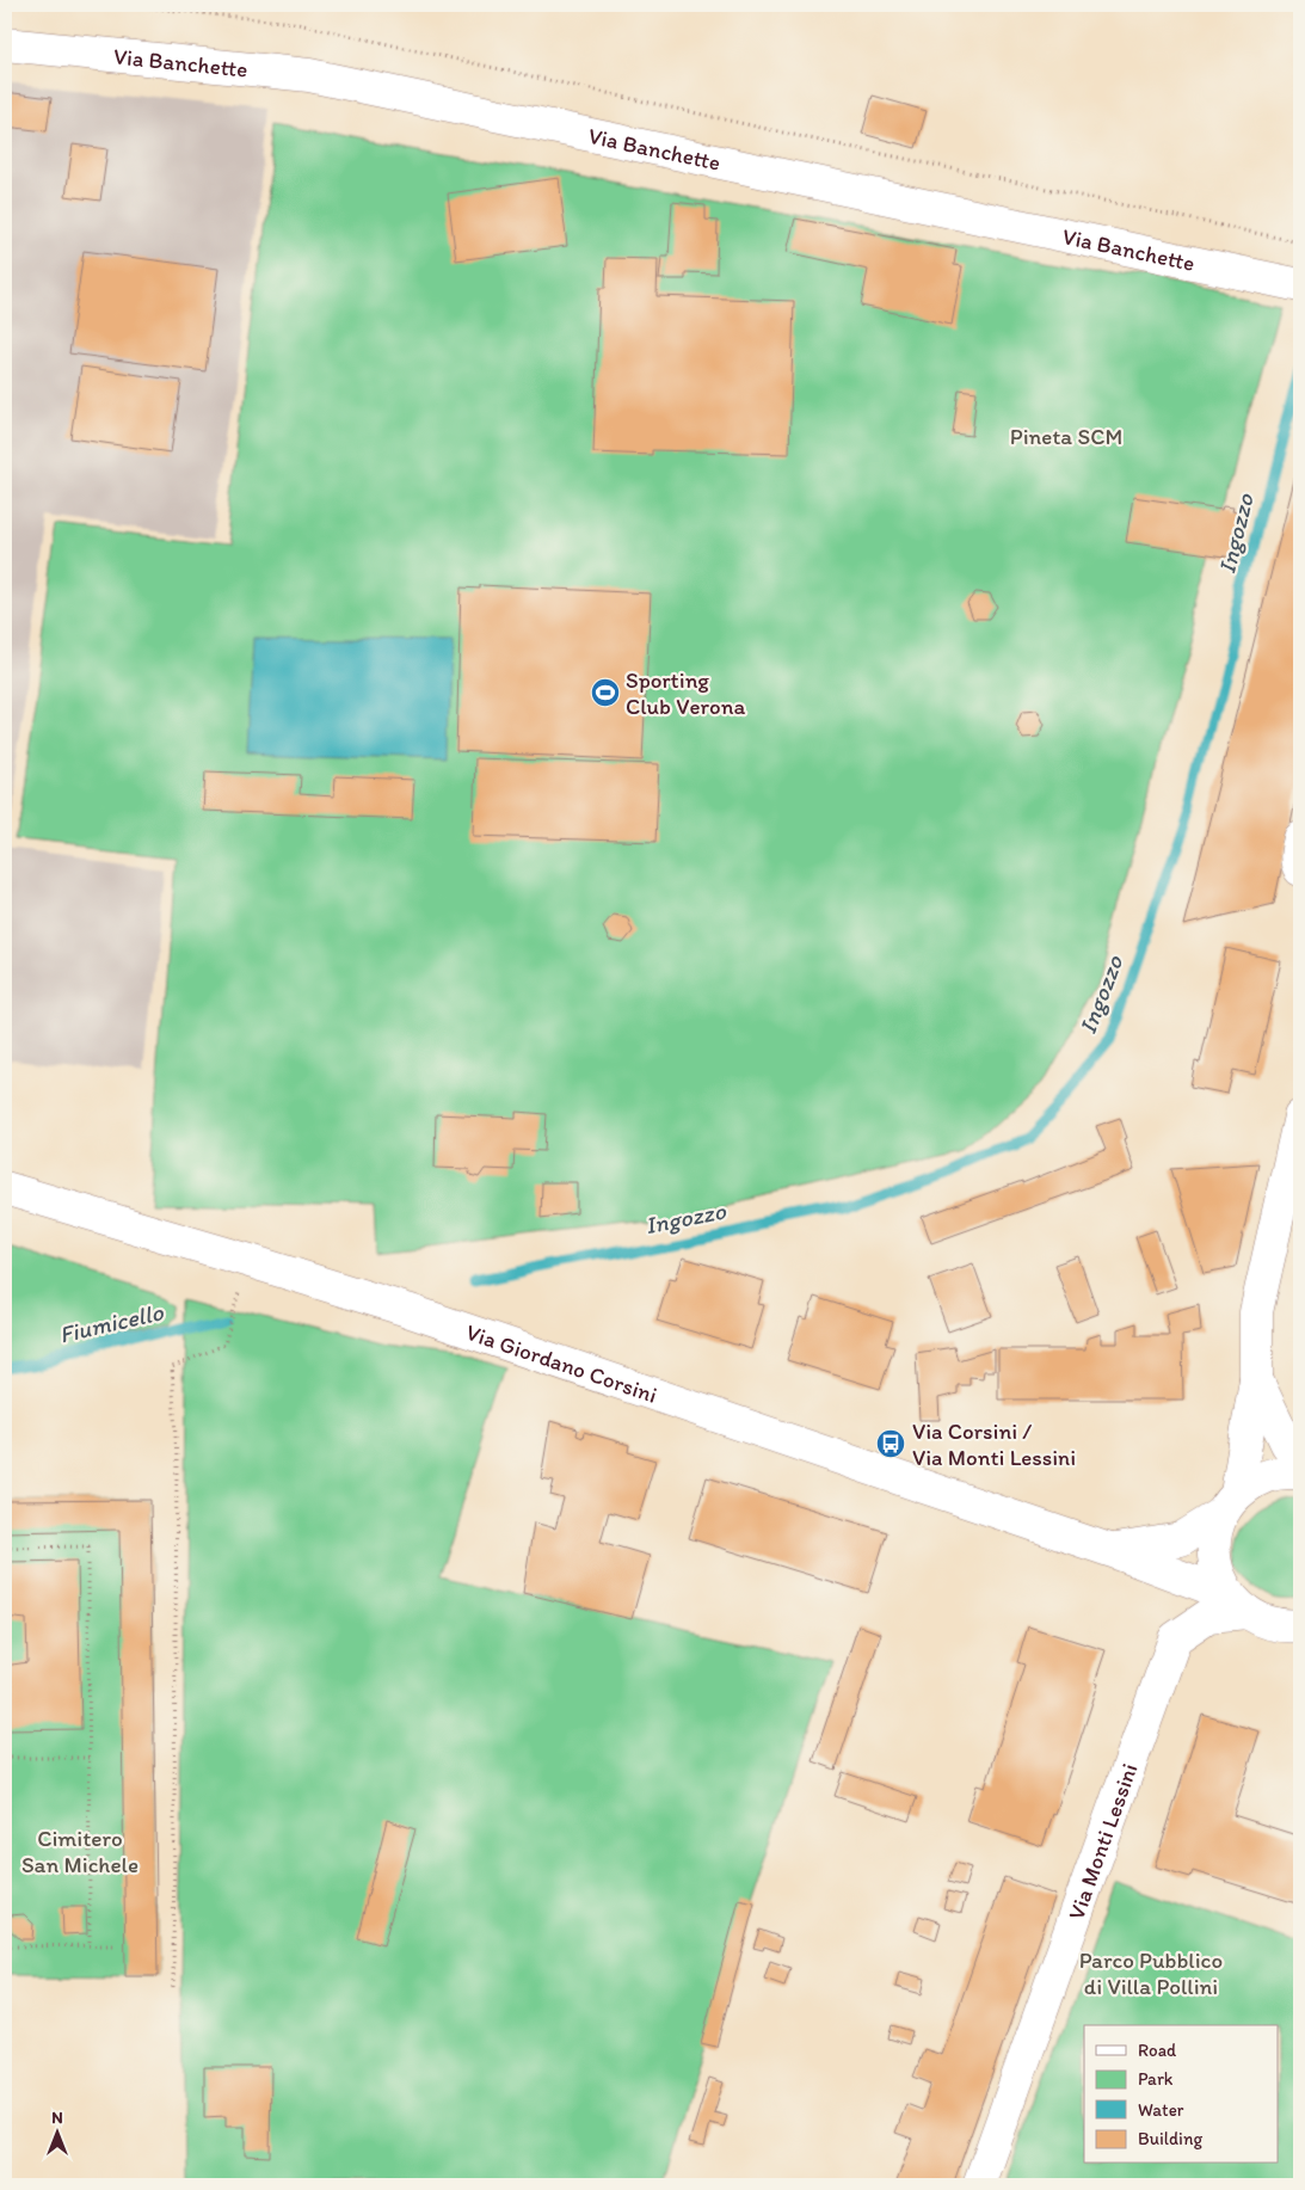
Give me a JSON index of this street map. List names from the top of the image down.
{
  "streets": {
    "street": ["Via Banchette", "Via Giordano Corsini", "Via Monti Lessini"]
  },
  "crossings": [
    ["Via Giordano Corsini", "Via Monti Lessini"]
  ],
  "water": ["Ingozzo", "Fiumicello"],
  "parks": ["Pineta SCM", "Cimitero San Michele", "Parco Pubblico di Villa Pollini"],
  "places": {
    "sports": ["Sporting Club Verona"],
    "bus stop": ["Via Corsini / Via Monti Lessini"]
  },
  "legend": [
    "Road",
    "Park",
    "Water",
    "Building"
  ],
  "north": "top"
}
